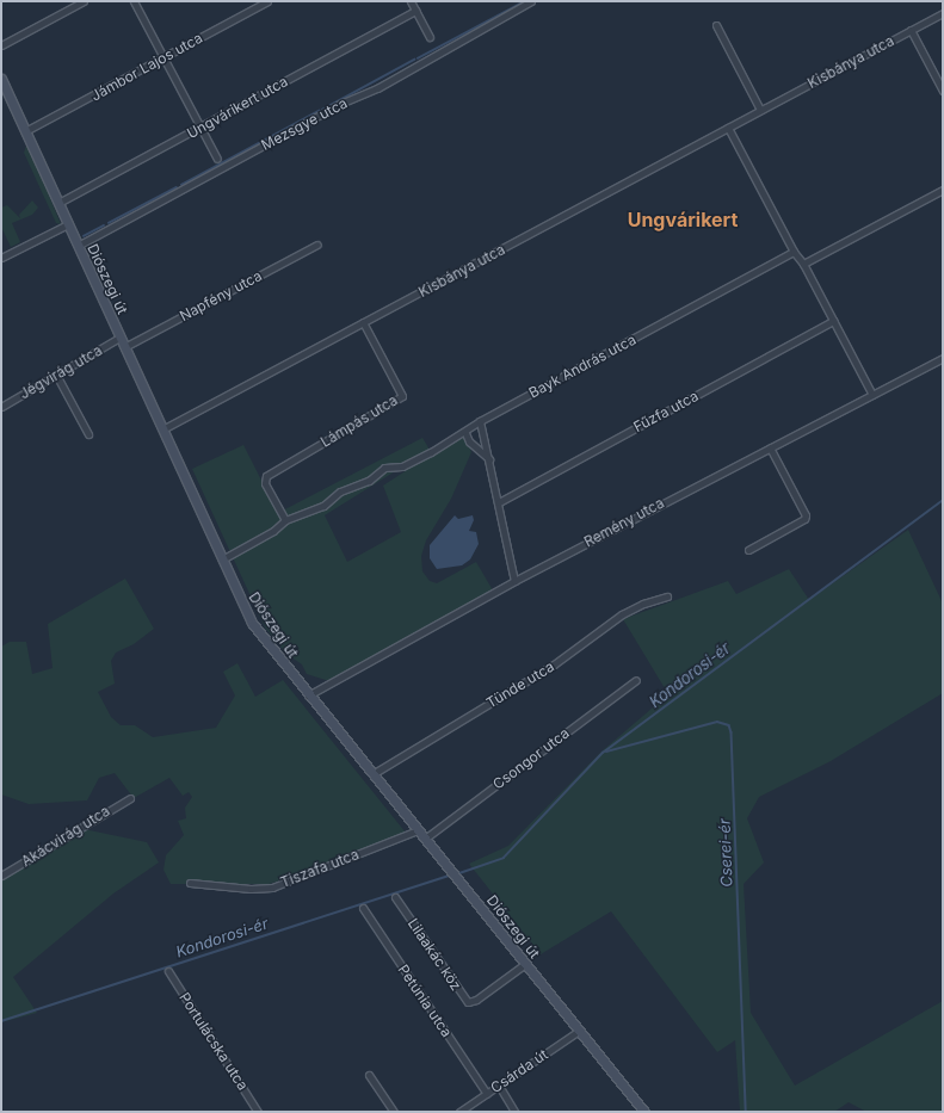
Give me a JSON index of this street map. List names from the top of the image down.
{
  "streets": {
    "main road": ["Diószegi út"],
    "street": [
      "Kisbánya utca",
      "Jámbor Lajos utca",
      "Ungvárikert utca",
      "Mezsgye utca",
      "Napfény utca",
      "Bayk András utca",
      "Jégvirág utca",
      "Fűzfa utca",
      "Lámpás utca",
      "Remény utca",
      "Tünde utca",
      "Csongor utca",
      "Akácvirág utca",
      "Tiszafa utca",
      "Lilaakác köz",
      "Petúnia utca",
      "Portulácska utca",
      "Csárda út"
    ]
  },
  "crossings": [
    ["Kisbánya utca", "Diószegi út"],
    ["Kisbánya utca", "Lámpás utca"],
    ["Jámbor Lajos utca", "Diószegi út"],
    ["Ungvárikert utca", "Diószegi út"],
    ["Mezsgye utca", "Diószegi út"],
    ["Diószegi út", "Napfény utca"],
    ["Diószegi út", "Bayk András utca"],
    ["Diószegi út", "Jégvirág utca"],
    ["Diószegi út", "Remény utca"],
    ["Diószegi út", "Tünde utca"],
    ["Diószegi út", "Csongor utca"],
    ["Diószegi út", "Tiszafa utca"],
    ["Diószegi út", "Lilaakác köz"],
    ["Diószegi út", "Csárda út"],
    ["Bayk András utca", "Lámpás utca"],
    ["Petúnia utca", "Csárda út"]
  ],
  "districts": ["Ungvárikert"],
  "water": ["Kondorosi-ér", "Cserei-ér"]
}
